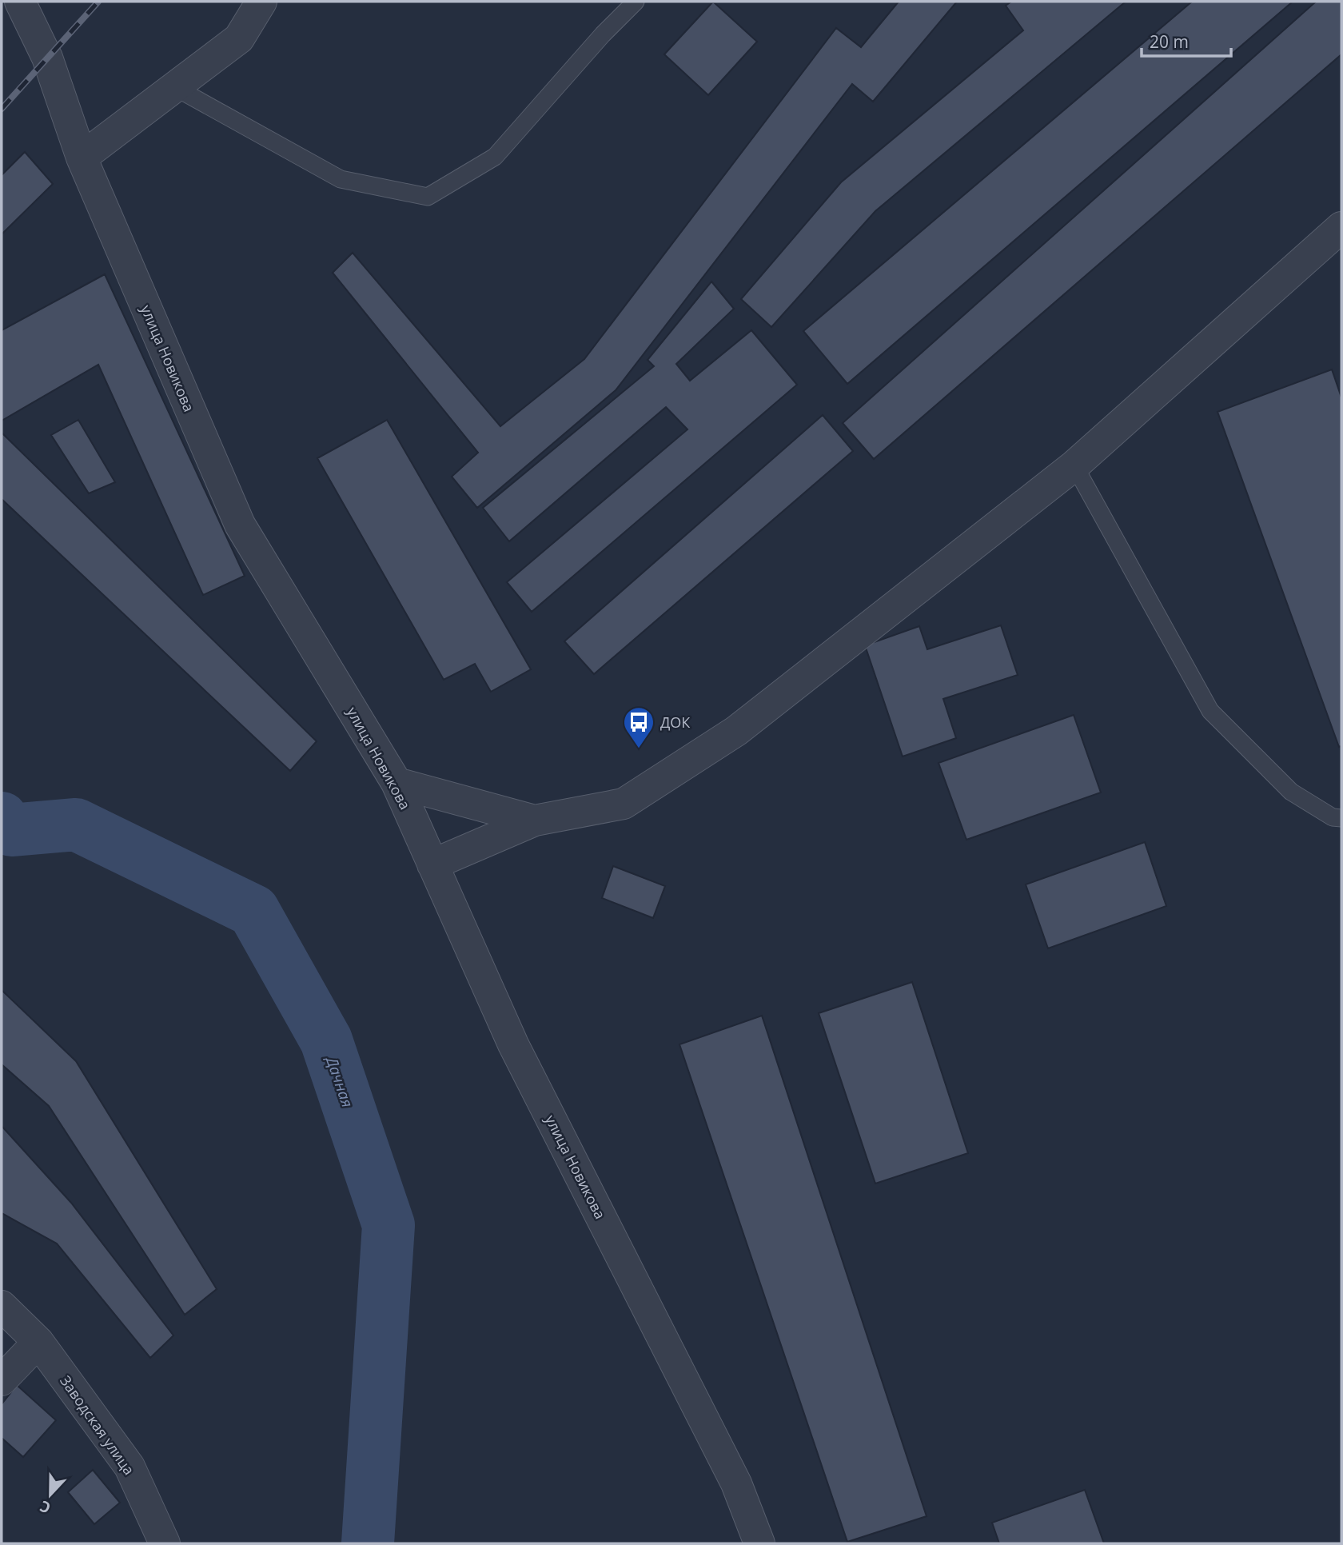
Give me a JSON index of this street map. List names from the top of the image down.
{
  "streets": {
    "street": ["улица Новикова", "Заводская улица"]
  },
  "water": ["Дачная"],
  "places": {
    "bus stop": ["ДОК"]
  },
  "scale_bar": "20 m",
  "north": "bottom"
}
